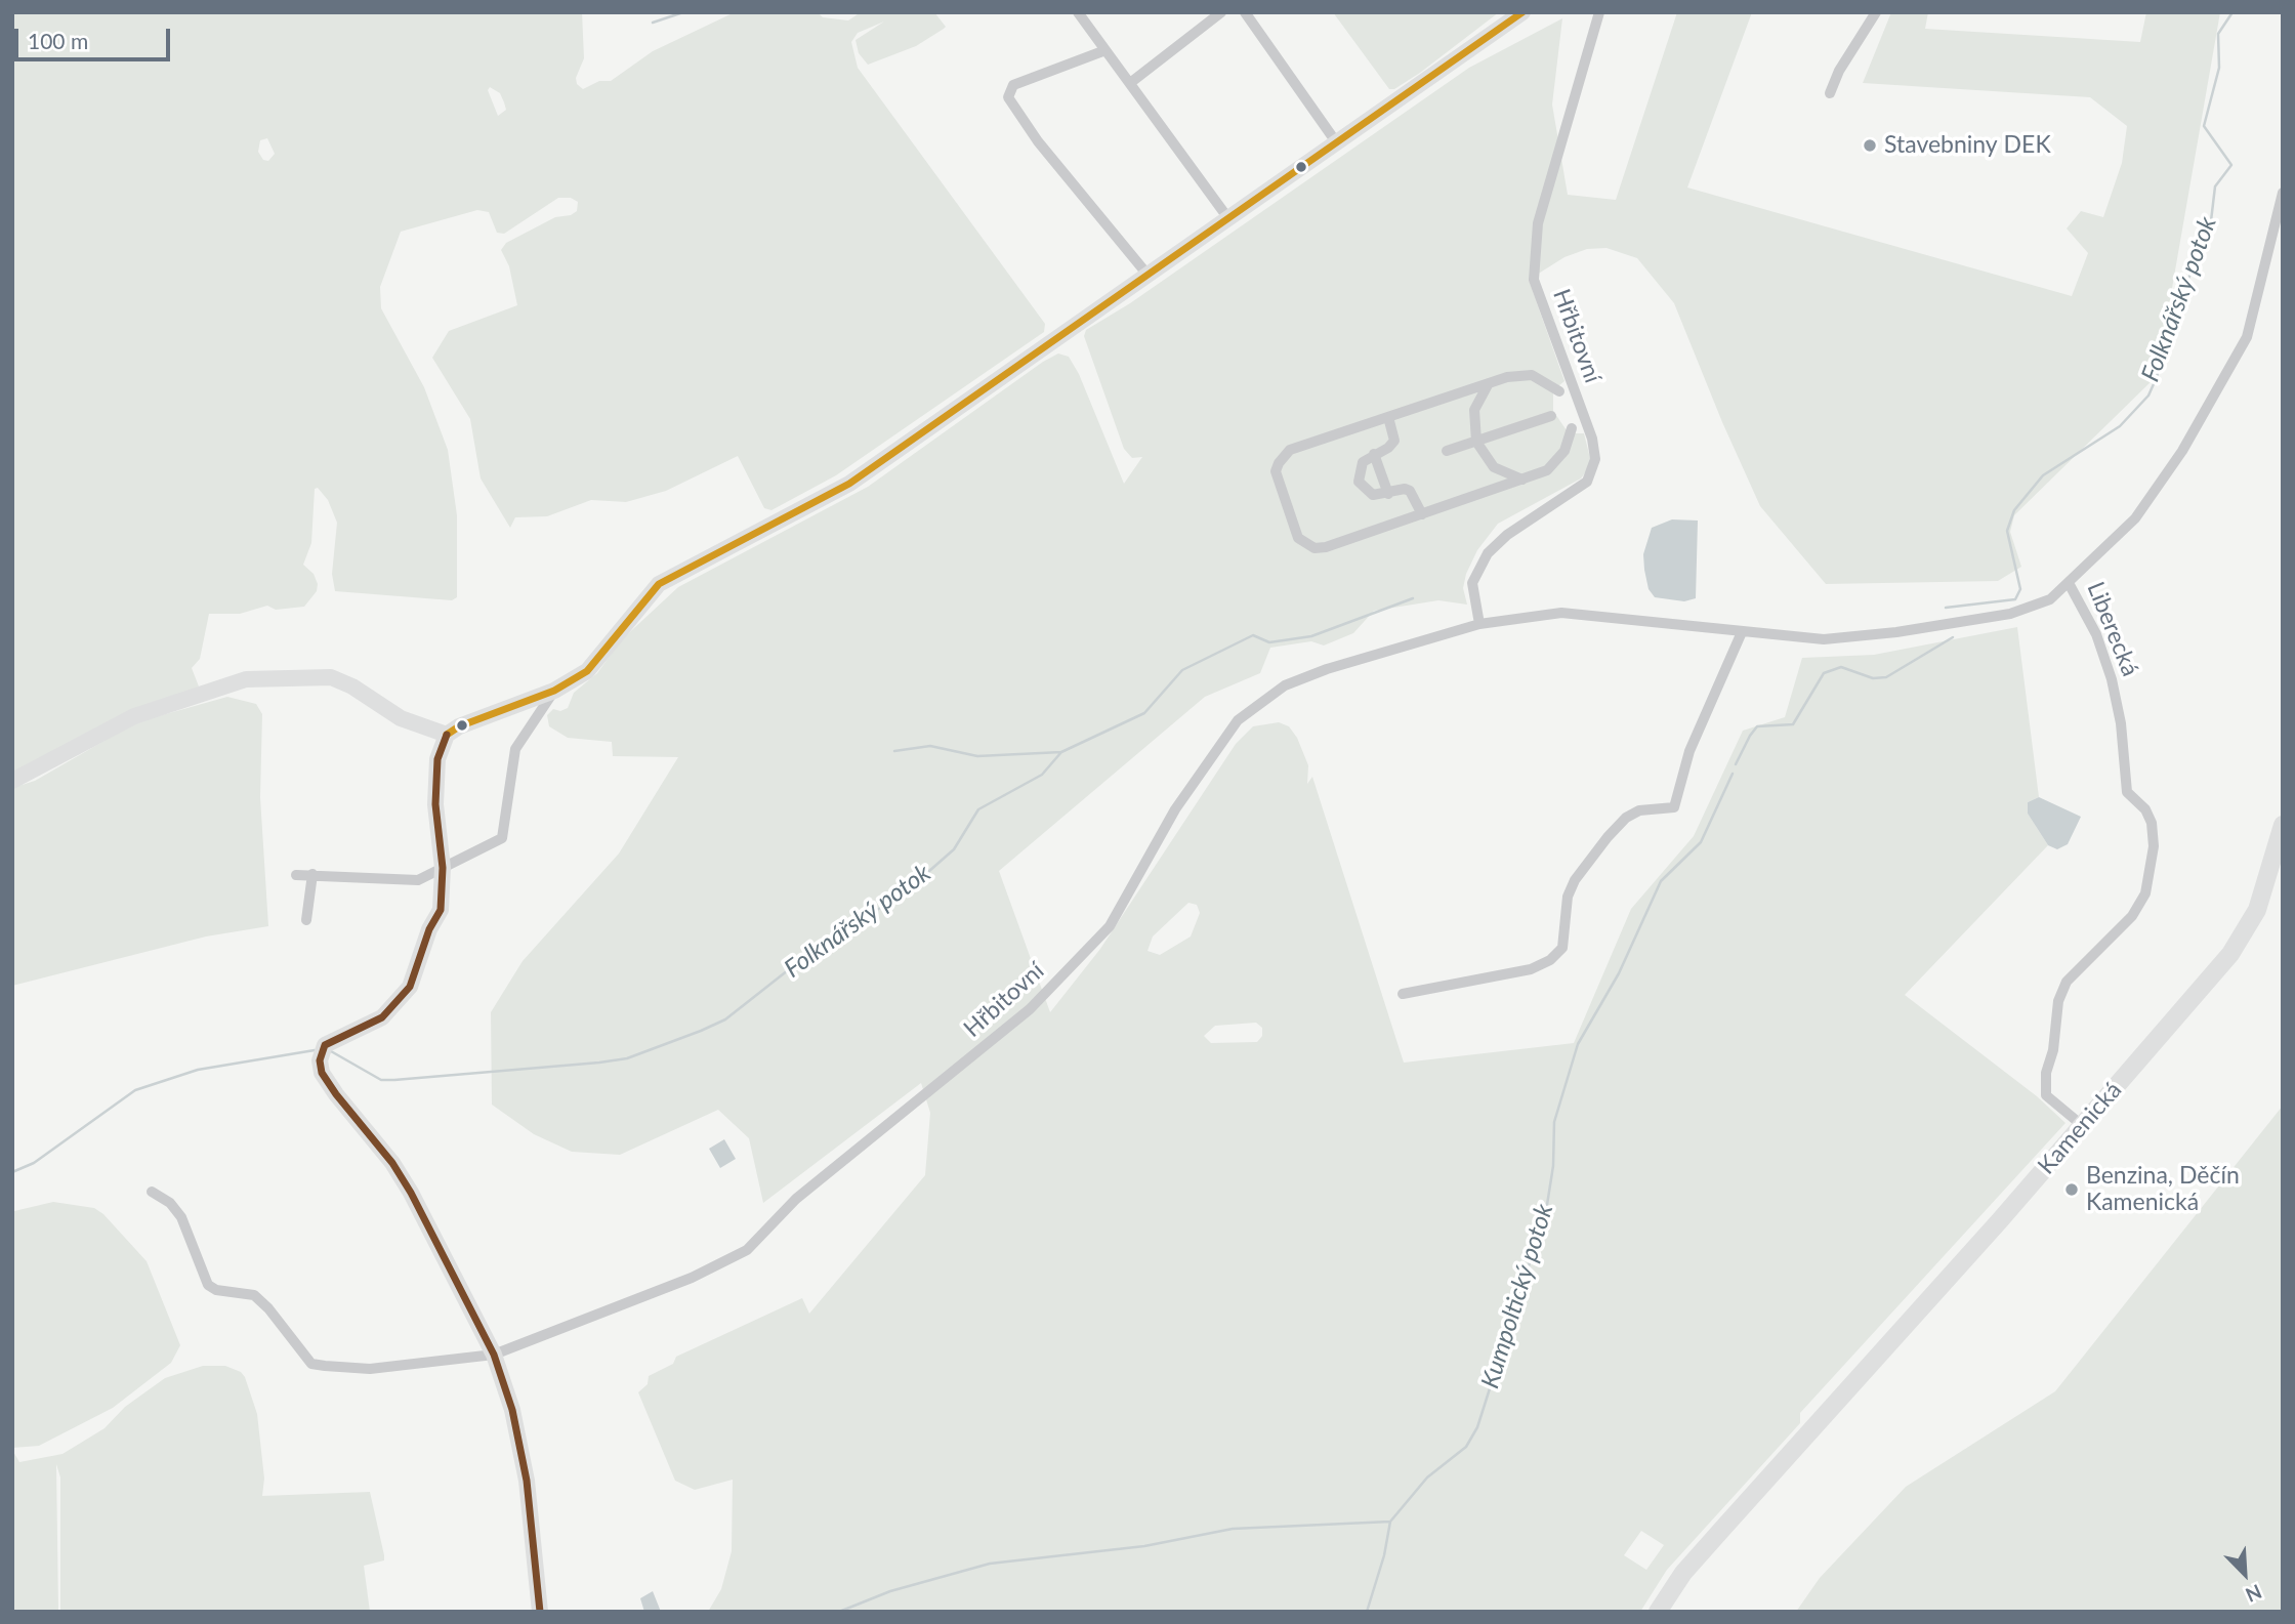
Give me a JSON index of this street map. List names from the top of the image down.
{
  "streets": {
    "main road": ["Kamenická"],
    "street": ["Hřbitovní", "Liberecká"]
  },
  "crossings": [
    ["Hřbitovní", "Liberecká"],
    ["Liberecká", "Kamenická"]
  ],
  "water": ["Folknářský potok", "Kumpoltický potok"],
  "places": ["Stavebniny DEK", "Benzina, Děčín Kamenická"],
  "scale_bar": "100 m",
  "north": "bottom right"
}
